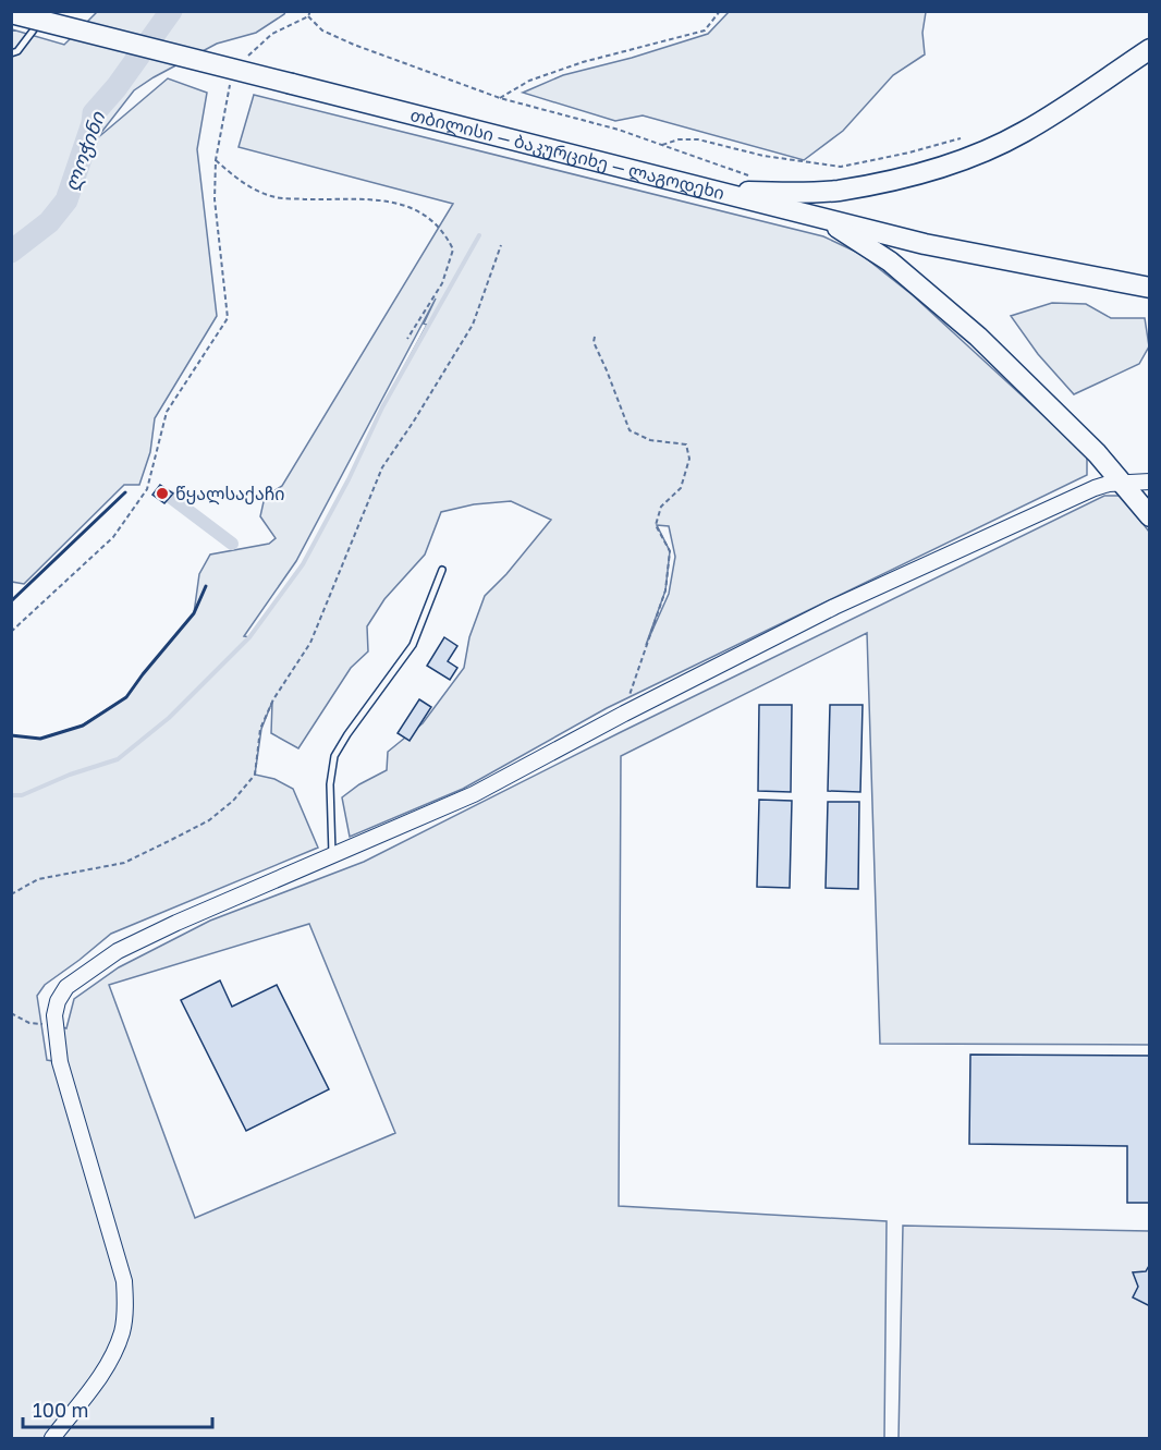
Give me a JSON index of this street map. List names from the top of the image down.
{
  "streets": {
    "highway": ["თბილისი — ბაკურციხე — ლაგოდეხი"]
  },
  "water": ["ლოჭინი"],
  "places": ["წყალსაქაჩი"],
  "scale_bar": "100 m"
}
